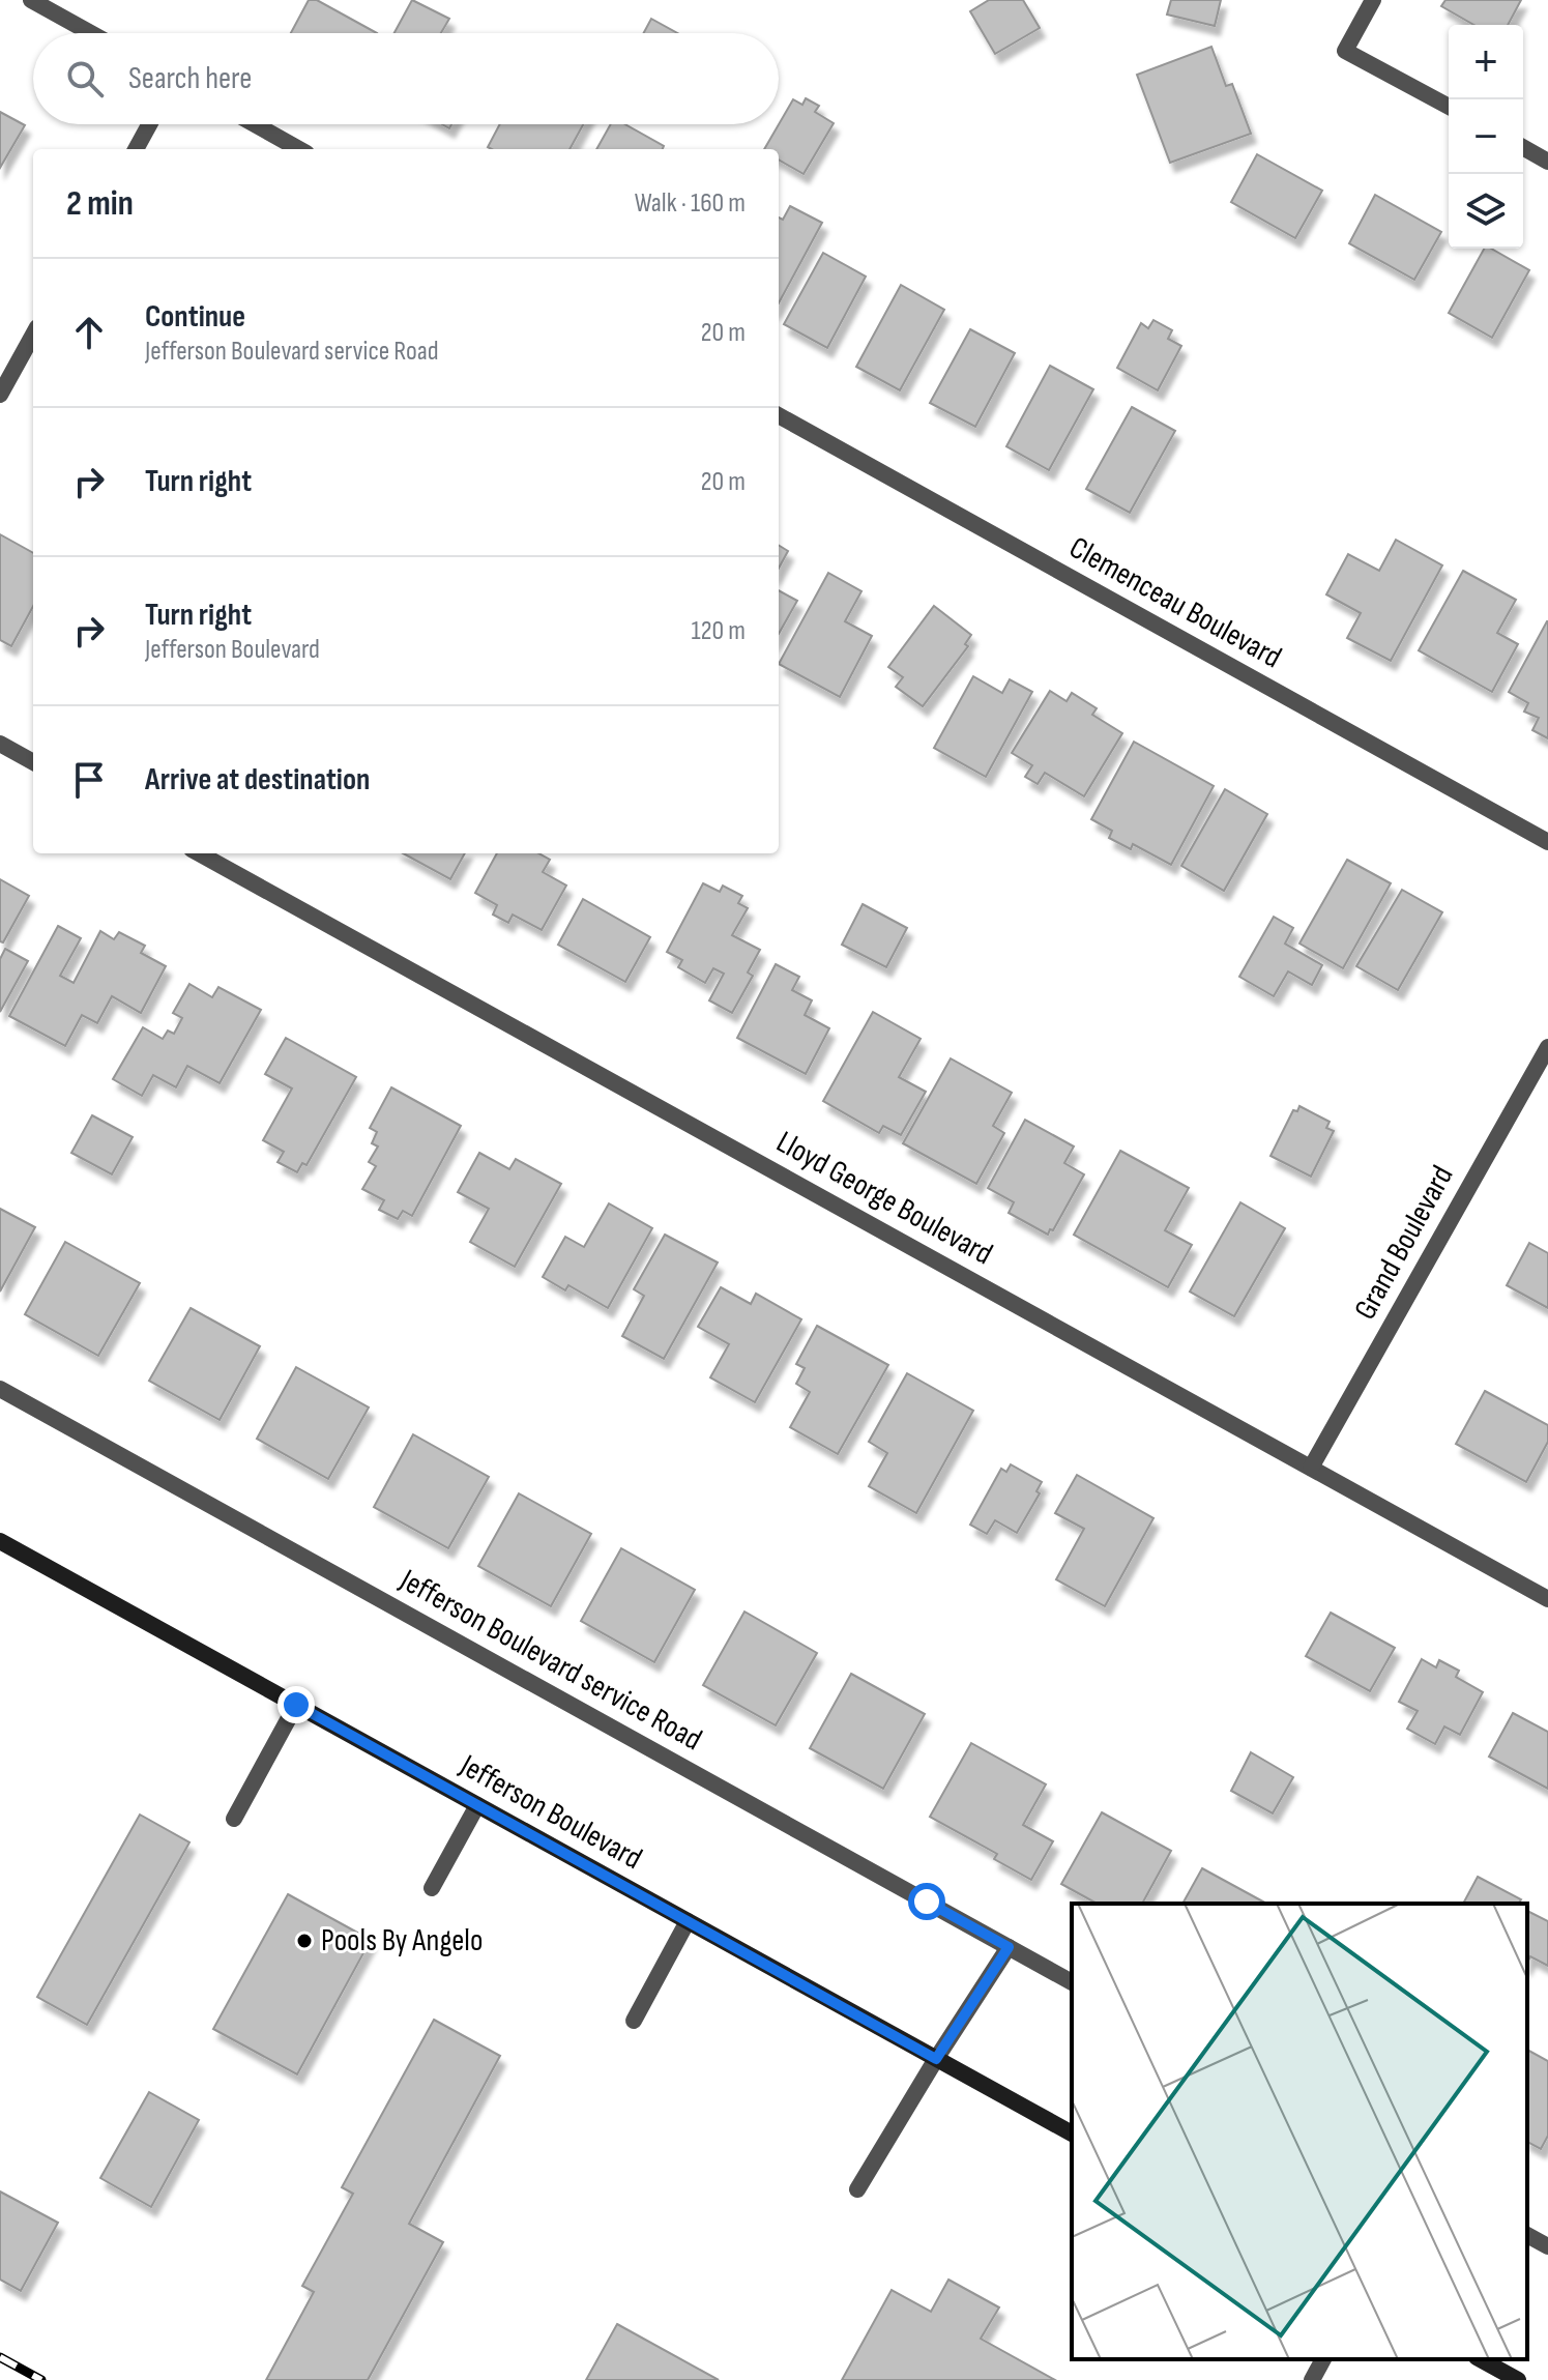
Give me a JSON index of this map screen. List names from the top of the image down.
{
  "streets": {
    "street": [
      "Clemenceau Boulevard",
      "Lloyd George Boulevard",
      "Grand Boulevard",
      "Jefferson Boulevard service Road",
      "Jefferson Boulevard"
    ]
  },
  "crossings": [
    ["Lloyd George Boulevard", "Grand Boulevard"]
  ],
  "places": ["Pools By Angelo"],
  "page": {
    "map_buttons": ["+", "−"],
    "search": "Search here",
    "heading": ["2 min", "Walk · 160 m"],
    "list": [
      ["Continue", "Jefferson Boulevard service Road", "20 m"],
      ["Turn right", "20 m"],
      ["Turn right", "Jefferson Boulevard", "120 m"],
      "Arrive at destination"
    ]
  }
}
